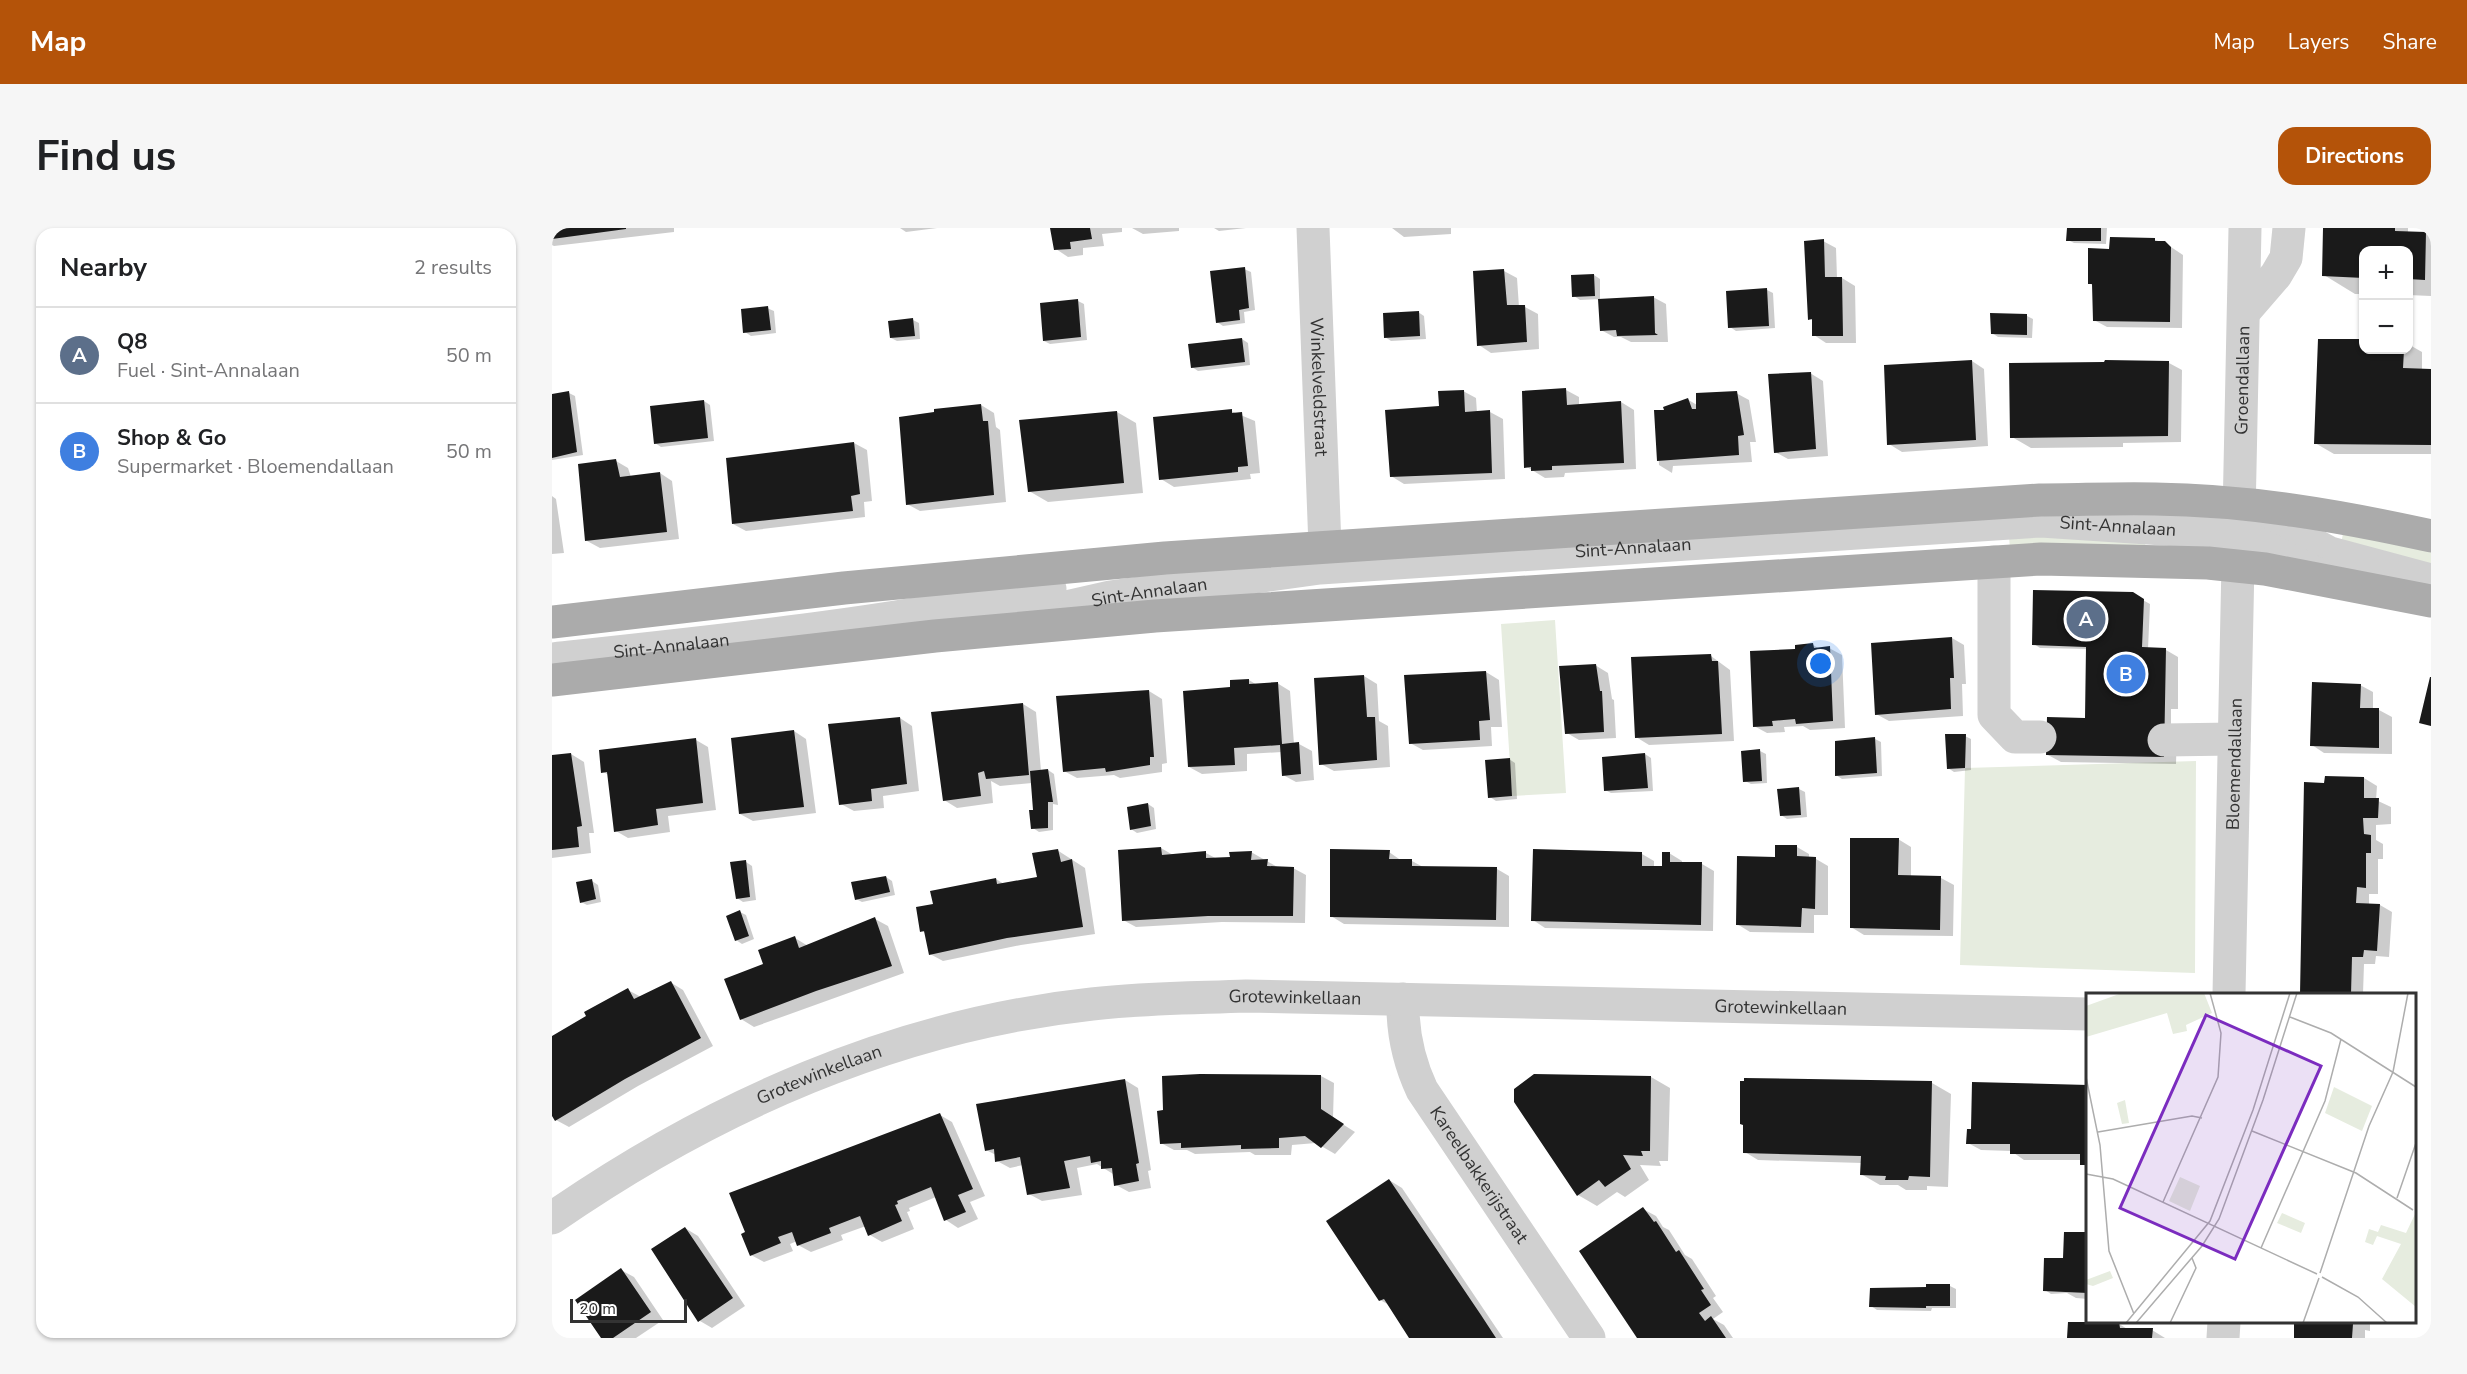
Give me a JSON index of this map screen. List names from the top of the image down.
{
  "streets": {
    "main road": ["Sint-Annalaan"],
    "street": [
      "Groendallaan",
      "Winkelveldstraat",
      "Bloemendallaan",
      "Grotewinkellaan",
      "Kareelbakkerijstraat"
    ]
  },
  "crossings": [
    ["Groendallaan", "Sint-Annalaan"],
    ["Groendallaan", "Bloemendallaan"],
    ["Winkelveldstraat", "Sint-Annalaan"],
    ["Sint-Annalaan", "Bloemendallaan"],
    ["Grotewinkellaan", "Kareelbakkerijstraat"]
  ],
  "scale_bar": "20 m",
  "page": {
    "header": "Map",
    "nav": ["Map", "Layers", "Share"],
    "buttons": "Directions",
    "title": "Find us",
    "heading": ["Nearby", "2 results"],
    "map_buttons": ["+", "−"],
    "list": [
      {
        "mark": "A",
        "name": "Q8",
        "note": "Fuel · Sint-Annalaan",
        "value": "50 m"
      },
      {
        "mark": "B",
        "name": "Shop & Go",
        "note": "Supermarket · Bloemendallaan",
        "value": "50 m"
      }
    ],
    "pins": ["A", "B"],
    "scale": "20 m"
  }
}
